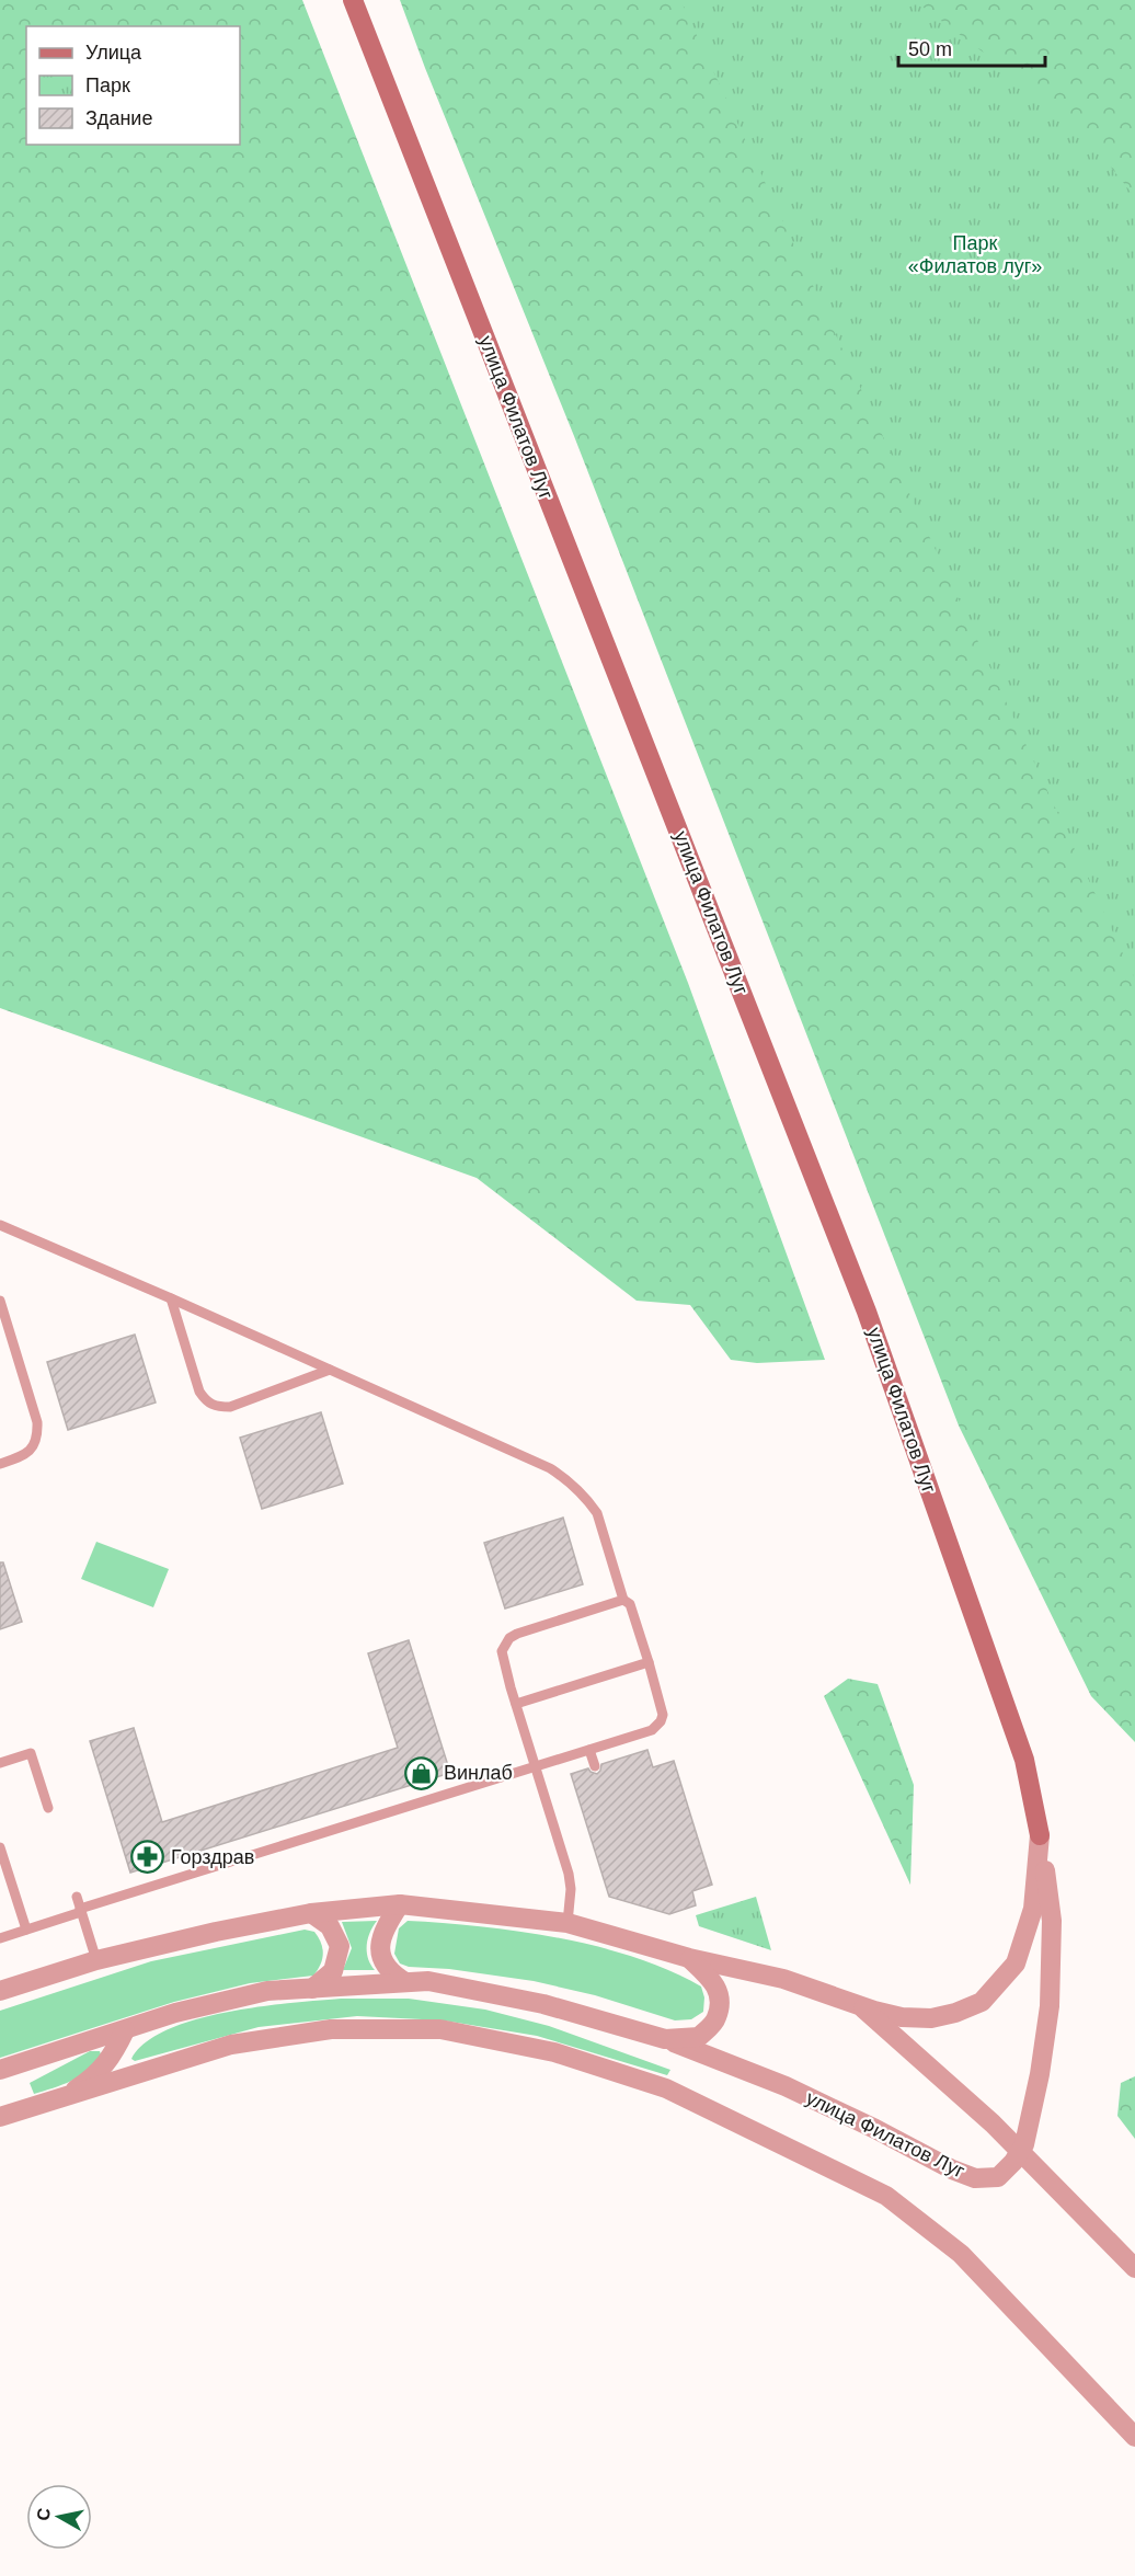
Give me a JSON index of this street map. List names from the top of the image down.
{
  "streets": {
    "street": ["улица Филатов Луг"]
  },
  "parks": ["Парк «Филатов луг»"],
  "places": {
    "shop": ["Винлаб"],
    "pharmacy": ["Горздрав"]
  },
  "legend": ["Улица", "Парк", "Здание"],
  "scale_bar": "50 m",
  "north": "left"
}
